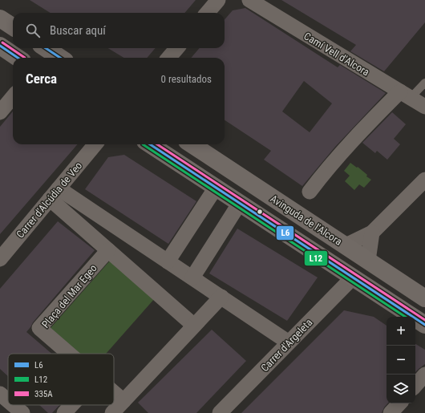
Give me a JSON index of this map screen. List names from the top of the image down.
{
  "streets": {
    "main road": ["Avinguda de l'Alcora"],
    "street": [
      "Camí Vell d'Alcora",
      "Carrer d'Alcúdia de Veo",
      "Plaça del Mar Egeo",
      "Carrer d'Argeleta"
    ]
  },
  "lines": ["transit line 335A", "transit line L6", "transit line L12"],
  "legend": ["L6", "L12", "335A"],
  "page": {
    "search": "Buscar aquí",
    "heading": ["Cerca", "0 resultados"],
    "map_buttons": ["+", "−"]
  }
}
